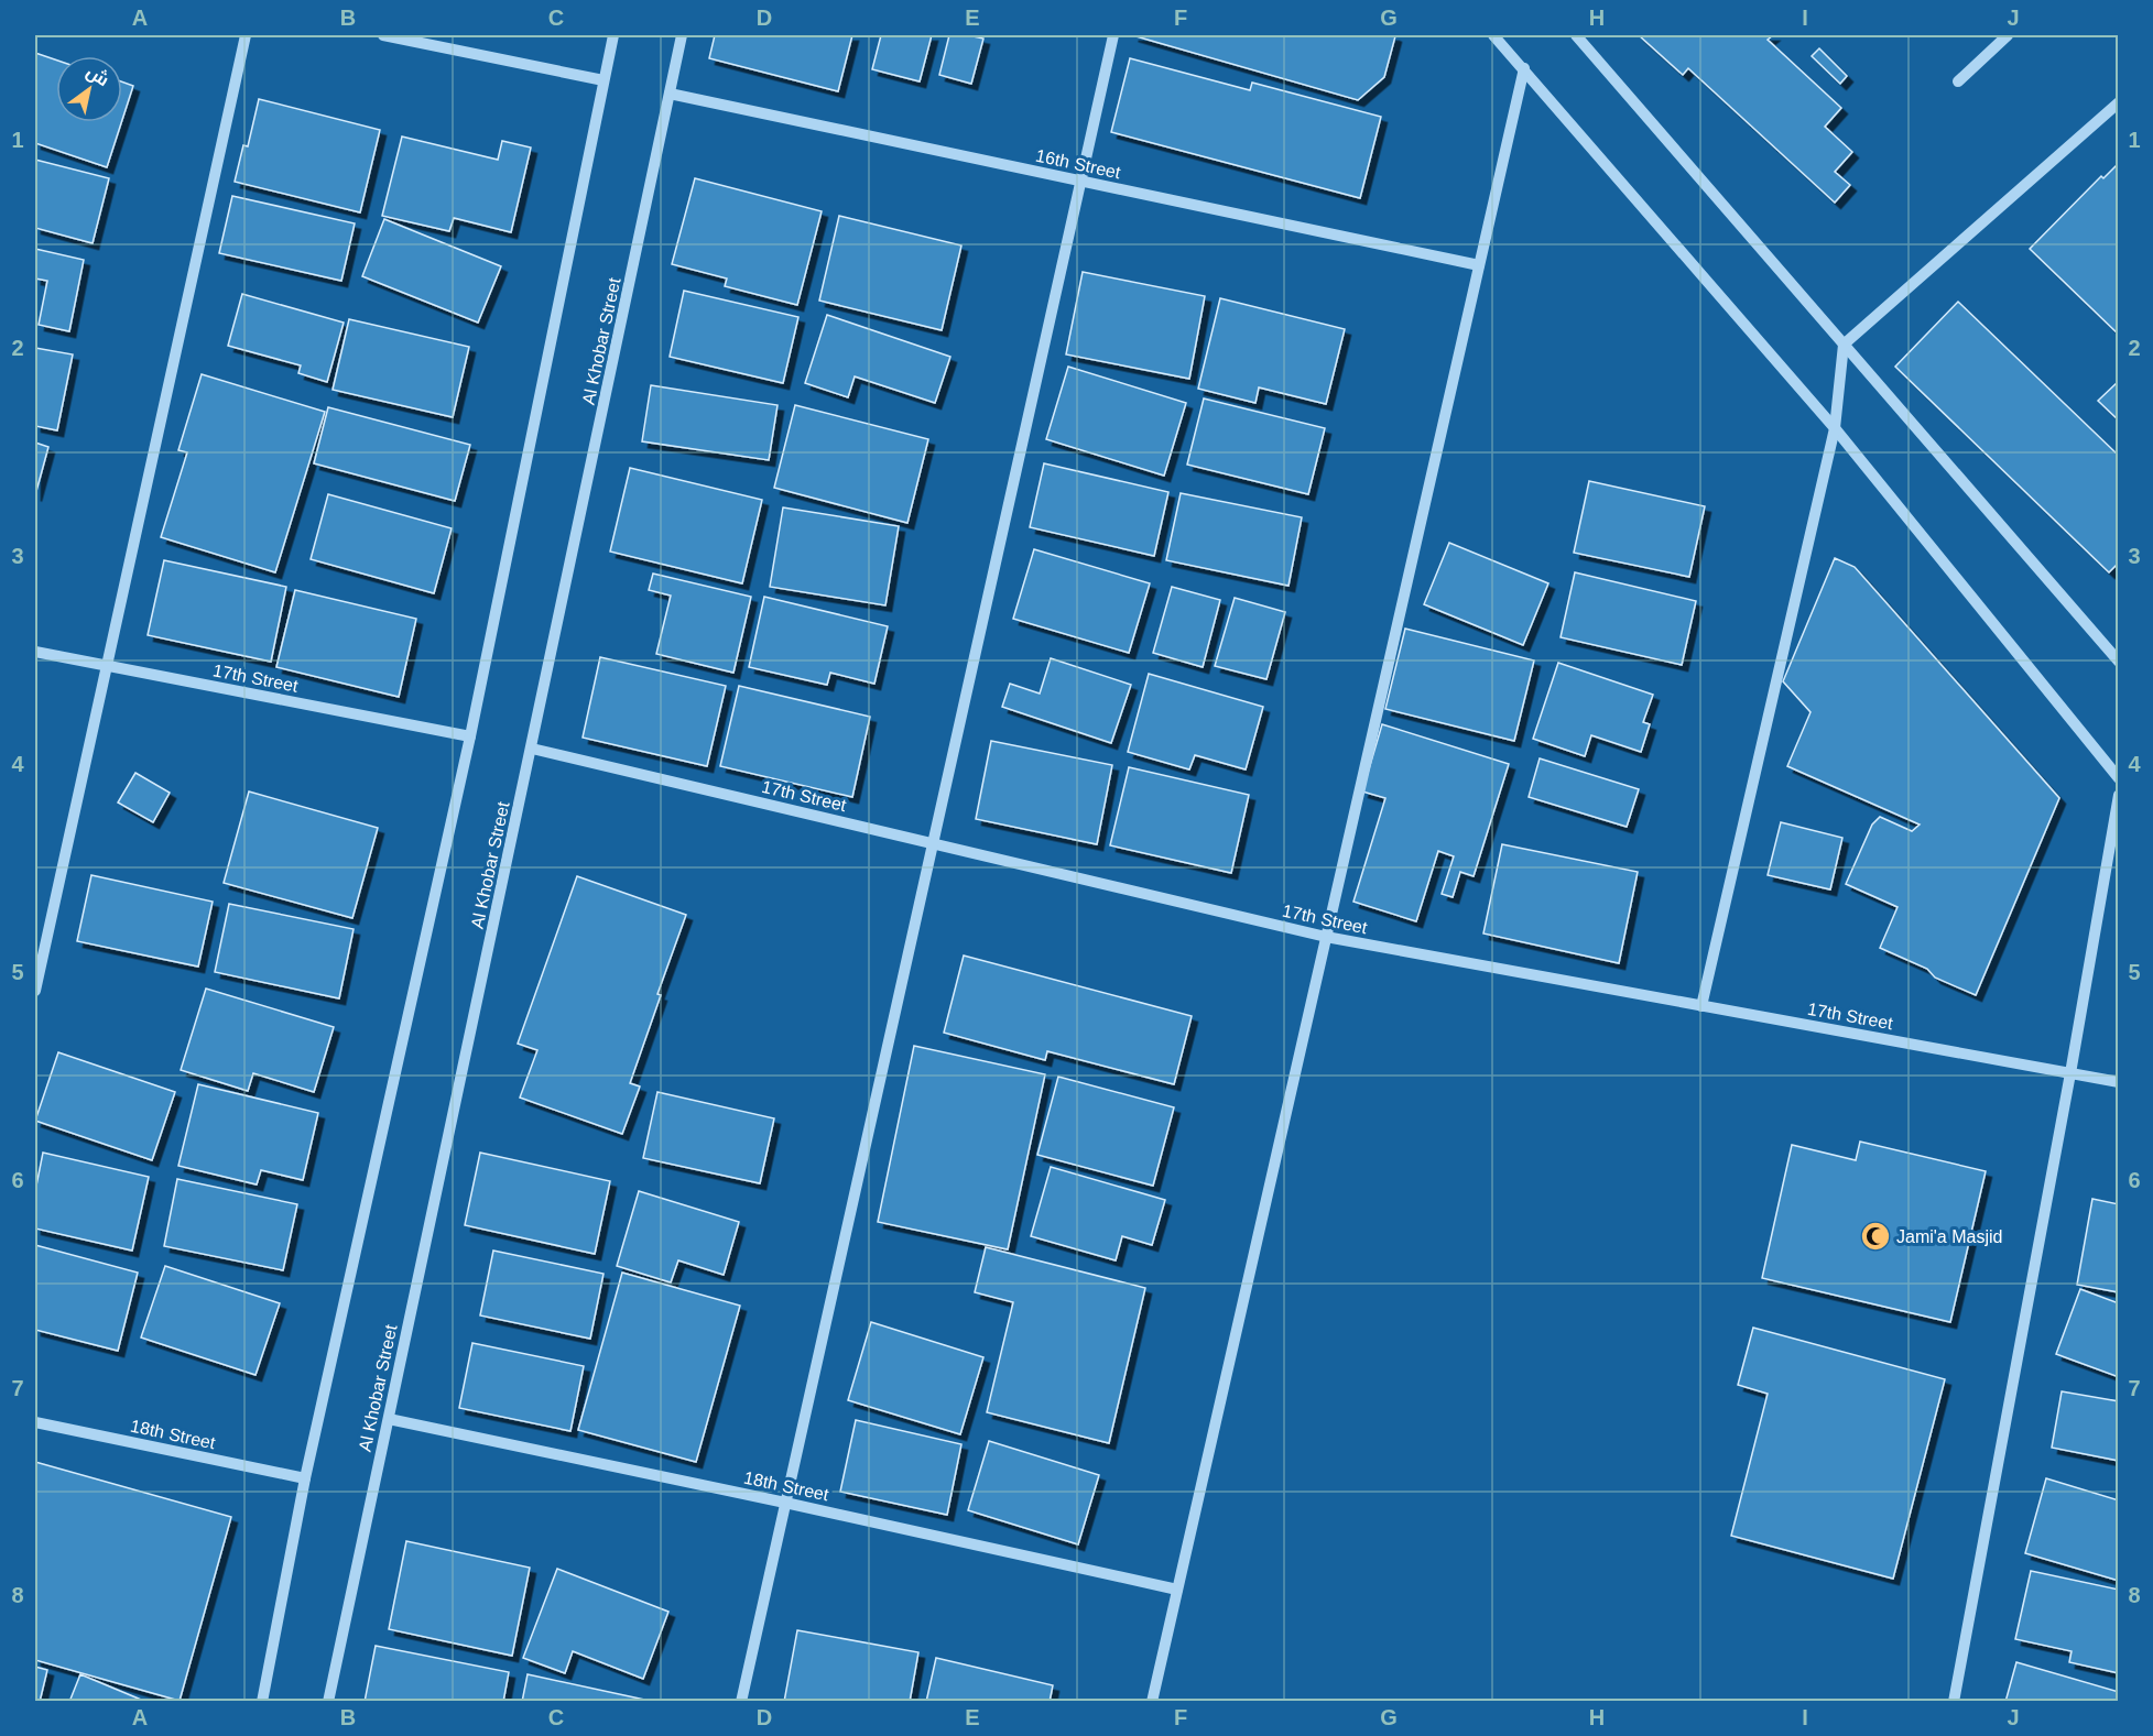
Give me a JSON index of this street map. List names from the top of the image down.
{
  "streets": {
    "street": [
      "16th Street",
      "Al Khobar Street",
      "17th Street",
      "18th Street"
    ]
  },
  "crossings": [
    ["16th Street", "Al Khobar Street"],
    ["Al Khobar Street", "17th Street"],
    ["Al Khobar Street", "18th Street"]
  ],
  "places": {
    "mosque": ["Jami'a Masjid"]
  },
  "north": "top right",
  "grid": {
    "columns": [
      "A",
      "B",
      "C",
      "D",
      "E",
      "F",
      "G",
      "H",
      "I",
      "J"
    ],
    "rows": [
      "1",
      "2",
      "3",
      "4",
      "5",
      "6",
      "7",
      "8"
    ]
  }
}
